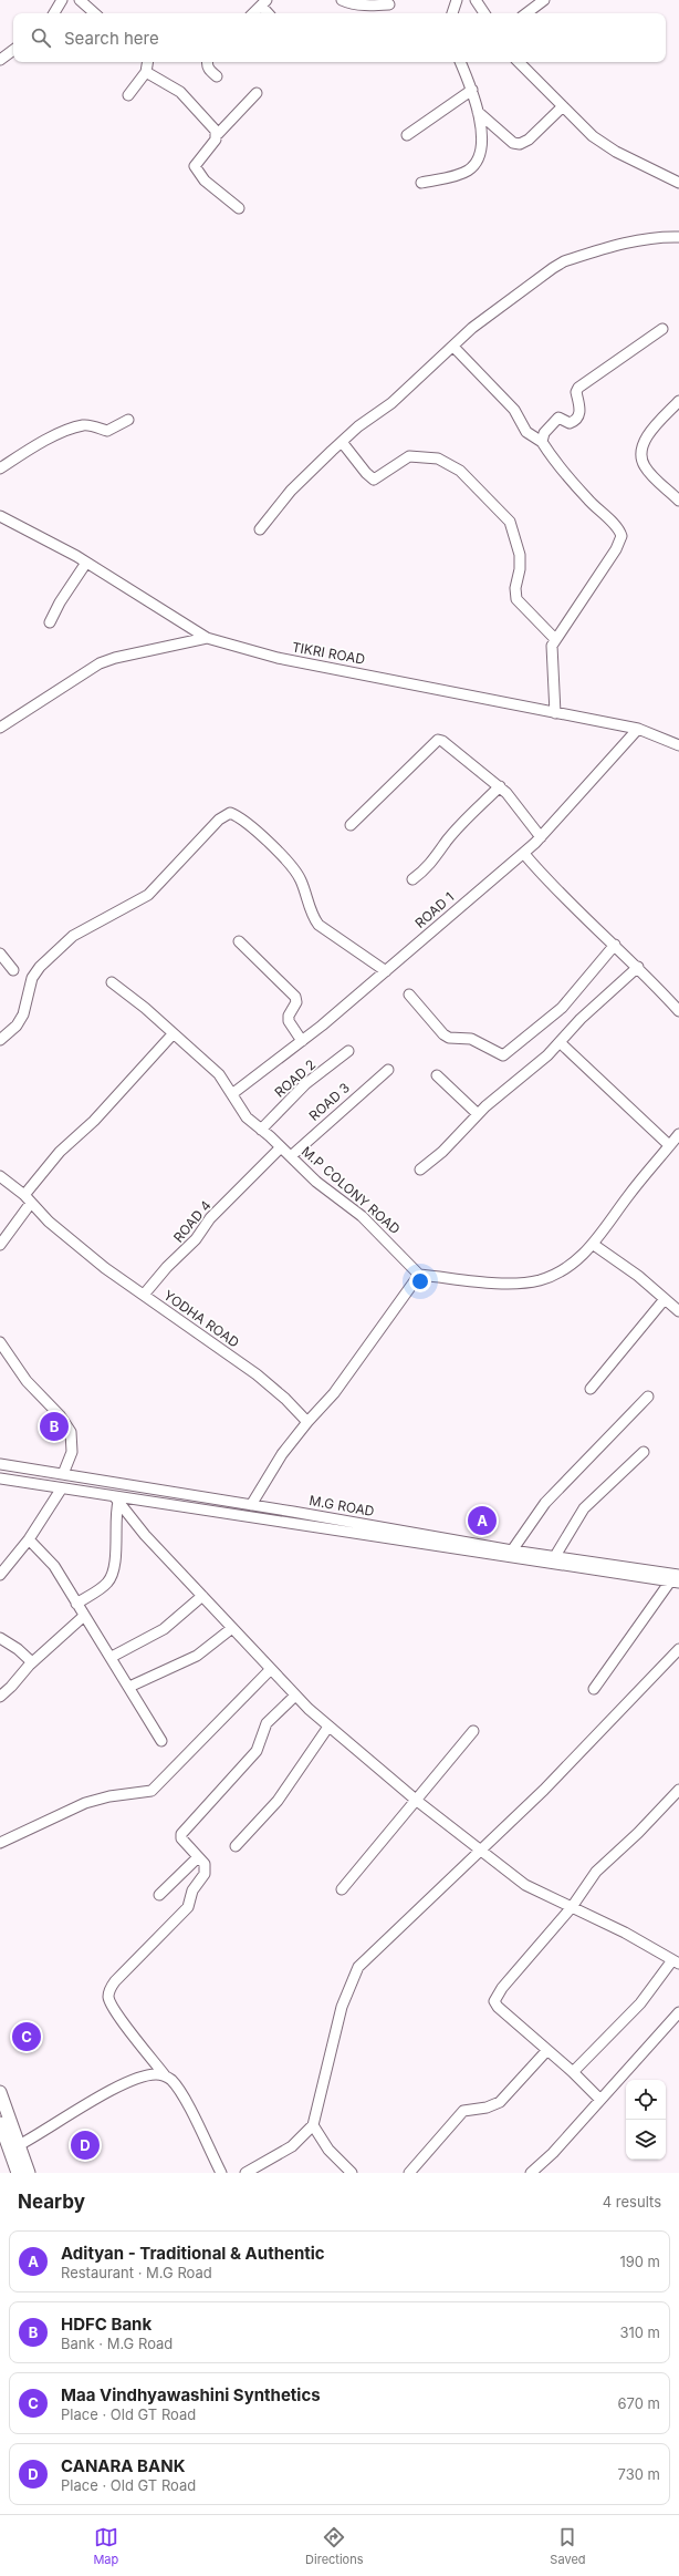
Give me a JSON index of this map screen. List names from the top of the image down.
{
  "streets": {
    "street": [
      "TIKRI ROAD",
      "ROAD 1",
      "ROAD 2",
      "ROAD 3",
      "M.P COLONY ROAD",
      "ROAD 4",
      "YODHA ROAD",
      "M.G ROAD"
    ]
  },
  "crossings": [
    ["TIKRI ROAD", "ROAD 1"],
    ["ROAD 1", "M.P COLONY ROAD"],
    ["ROAD 2", "M.P COLONY ROAD"],
    ["ROAD 3", "M.P COLONY ROAD"],
    ["M.P COLONY ROAD", "ROAD 4"],
    ["ROAD 4", "YODHA ROAD"]
  ],
  "page": {
    "search": "Search here",
    "pins": [
      "B",
      "A",
      "C",
      "D"
    ],
    "heading": ["Nearby", "4 results"],
    "list": [
      {
        "mark": "A",
        "name": "Adityan - Traditional & Authentic",
        "note": "Restaurant · M.G Road",
        "value": "190 m"
      },
      {
        "mark": "B",
        "name": "HDFC Bank",
        "note": "Bank · M.G Road",
        "value": "310 m"
      },
      {
        "mark": "C",
        "name": "Maa Vindhyawashini Synthetics",
        "note": "Place · Old GT Road",
        "value": "670 m"
      },
      {
        "mark": "D",
        "name": "CANARA BANK",
        "note": "Place · Old GT Road",
        "value": "730 m"
      }
    ],
    "nav": ["Map", "Directions", "Saved"]
  }
}
